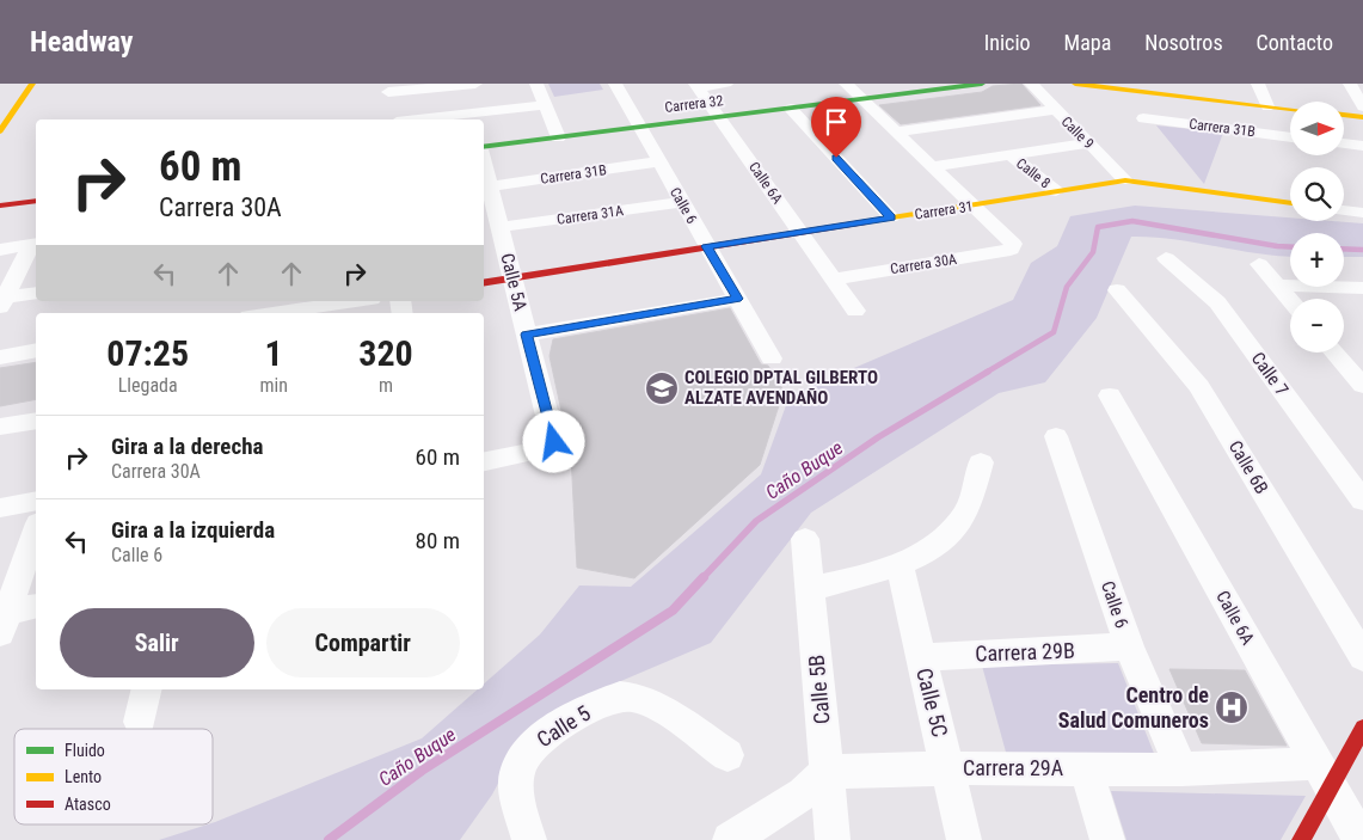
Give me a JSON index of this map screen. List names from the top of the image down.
{
  "streets": {
    "street": [
      "Carrera 32",
      "Carrera 31B",
      "Calle 9",
      "Calle 8",
      "Calle 6A",
      "Calle 6",
      "Carrera 31",
      "Carrera 31A",
      "Carrera 30A",
      "Calle 5A",
      "Calle 7",
      "Calle 6B",
      "Carrera 29B",
      "Calle 5B",
      "Calle 5C",
      "Calle 5",
      "Carrera 29A"
    ]
  },
  "crossings": [
    ["Carrera 32", "Calle 6A"],
    ["Carrera 32", "Calle 6"],
    ["Carrera 31B", "Calle 6"],
    ["Carrera 31B", "Calle 5A"],
    ["Calle 9", "Carrera 31"],
    ["Calle 8", "Carrera 31"],
    ["Calle 6A", "Carrera 31"],
    ["Calle 6A", "Carrera 30A"],
    ["Calle 6A", "Carrera 29A"],
    ["Calle 6", "Carrera 31"],
    ["Calle 6", "Carrera 31A"],
    ["Calle 6", "Carrera 29B"],
    ["Calle 6", "Carrera 29A"],
    ["Carrera 31", "Carrera 30A"],
    ["Carrera 31", "Calle 5A"],
    ["Carrera 31A", "Calle 5A"],
    ["Carrera 29B", "Calle 5C"],
    ["Calle 5B", "Carrera 29A"],
    ["Calle 5C", "Carrera 29A"]
  ],
  "water": ["Caño Buque"],
  "places": {
    "school or university": ["COLEGIO DPTAL GILBERTO ALZATE AVENDAÑO"],
    "hospital": ["Centro de Salud Comuneros"]
  },
  "legend": ["Fluido", "Lento", "Atasco"],
  "north": "right",
  "page": {
    "header": "Headway",
    "nav": [
      "Inicio",
      "Mapa",
      "Nosotros",
      "Contacto"
    ],
    "map_buttons": ["+", "−"],
    "turn": ["60 m", "Carrera 30A"],
    "eta": [
      "07:25",
      "Llegada",
      "1",
      "min",
      "320",
      "m"
    ],
    "list": [
      {
        "name": "Gira a la derecha",
        "note": "Carrera 30A",
        "value": "60 m"
      },
      {
        "name": "Gira a la izquierda",
        "note": "Calle 6",
        "value": "80 m"
      }
    ],
    "buttons": ["Salir", "Compartir"]
  }
}
